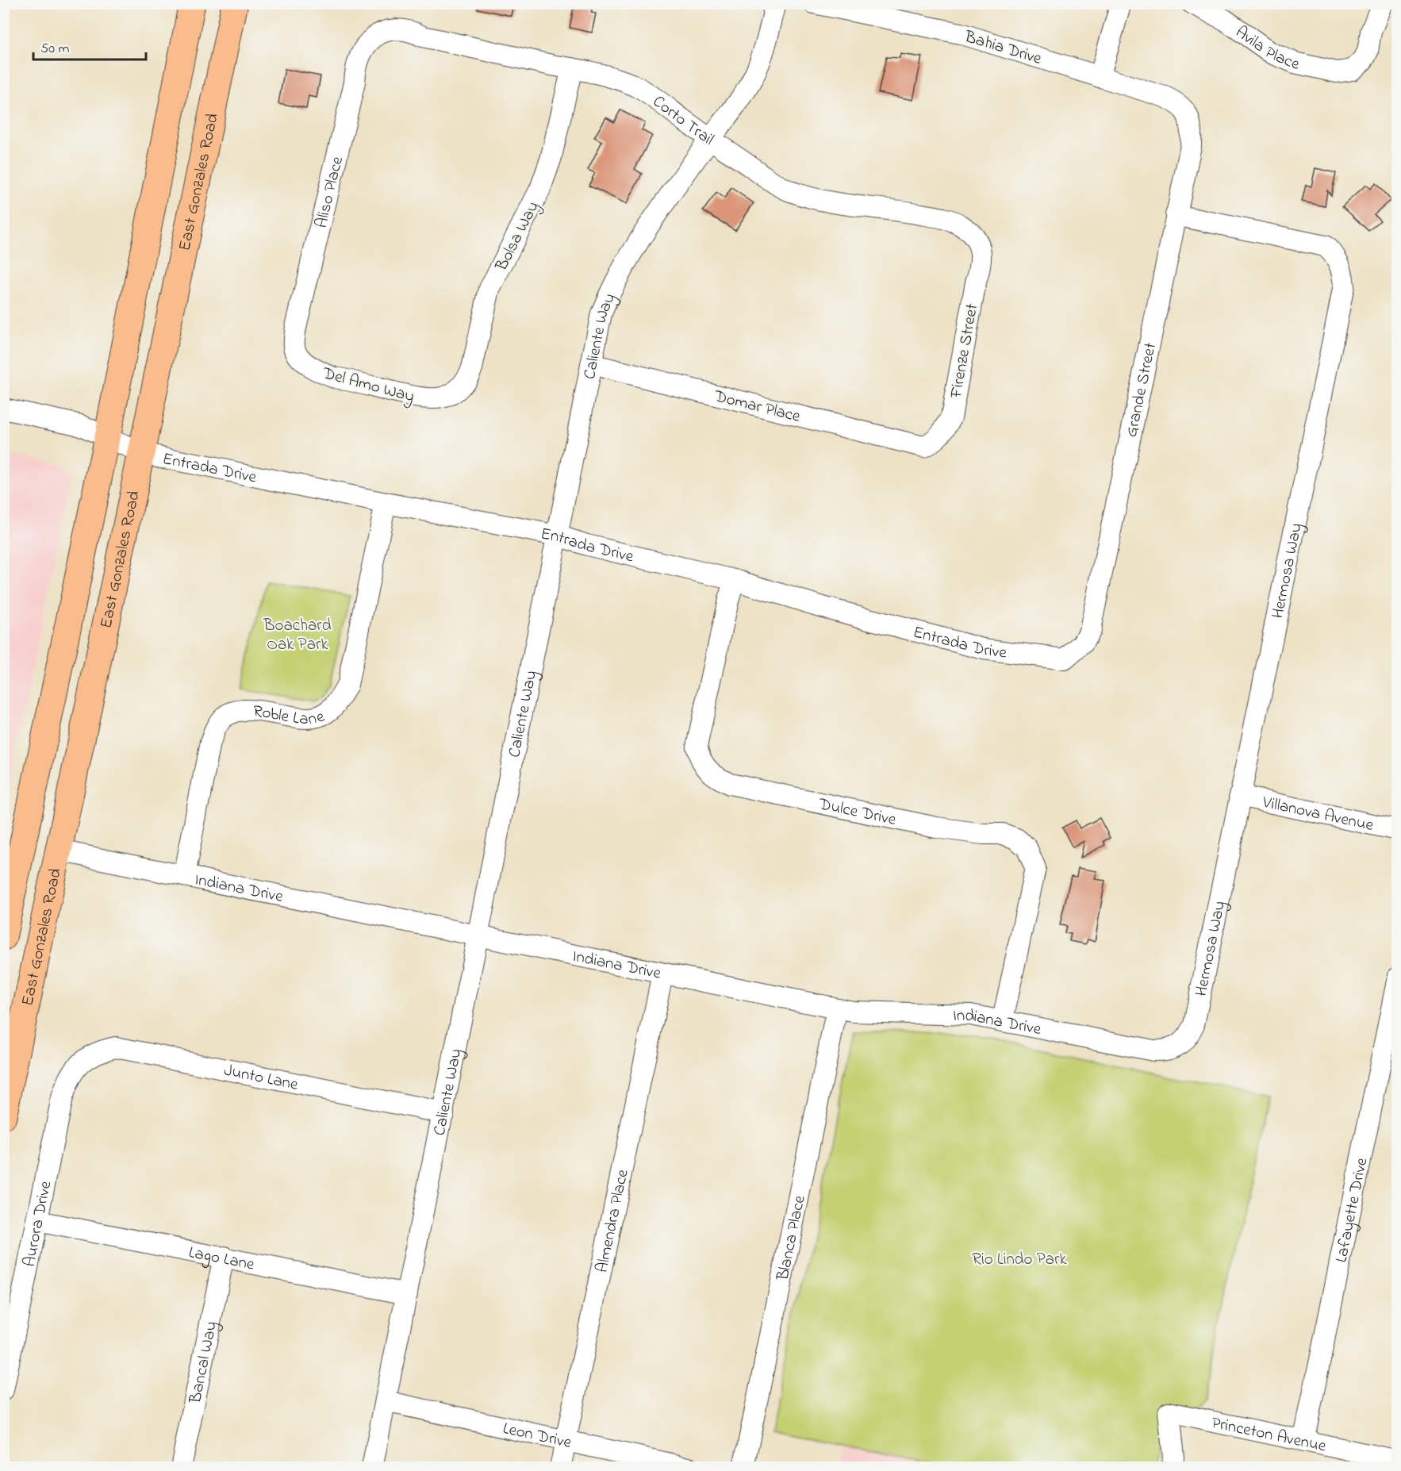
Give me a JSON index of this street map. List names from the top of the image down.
{
  "streets": {
    "main road": ["East Gonzales Road"],
    "street": [
      "Avila Place",
      "Bahia Drive",
      "Corto Trail",
      "Aliso Place",
      "Bolsa Way",
      "Caliente Way",
      "Firenze Street",
      "Del Amo Way",
      "Grande Street",
      "Domar Place",
      "Entrada Drive",
      "Hermosa Way",
      "Roble Lane",
      "Dulce Drive",
      "Villanova Avenue",
      "Indiana Drive",
      "Junto Lane",
      "Lafayette Drive",
      "Almendra Place",
      "Aurora Drive",
      "Blanca Place",
      "Lago Lane",
      "Bancal Way",
      "Princeton Avenue",
      "Leon Drive"
    ]
  },
  "crossings": [
    ["Bahia Drive", "Grande Street"],
    ["Corto Trail", "Aliso Place"],
    ["Corto Trail", "Bolsa Way"],
    ["Corto Trail", "Caliente Way"],
    ["Corto Trail", "Firenze Street"],
    ["East Gonzales Road", "Entrada Drive"],
    ["East Gonzales Road", "Indiana Drive"],
    ["Aliso Place", "Del Amo Way"],
    ["Bolsa Way", "Del Amo Way"],
    ["Caliente Way", "Domar Place"],
    ["Caliente Way", "Entrada Drive"],
    ["Caliente Way", "Indiana Drive"],
    ["Caliente Way", "Junto Lane"],
    ["Caliente Way", "Lago Lane"],
    ["Caliente Way", "Leon Drive"],
    ["Firenze Street", "Domar Place"],
    ["Grande Street", "Entrada Drive"],
    ["Grande Street", "Hermosa Way"],
    ["Entrada Drive", "Roble Lane"],
    ["Entrada Drive", "Dulce Drive"],
    ["Hermosa Way", "Villanova Avenue"],
    ["Hermosa Way", "Indiana Drive"],
    ["Roble Lane", "Indiana Drive"],
    ["Dulce Drive", "Indiana Drive"],
    ["Indiana Drive", "Almendra Place"],
    ["Indiana Drive", "Blanca Place"],
    ["Junto Lane", "Aurora Drive"],
    ["Lafayette Drive", "Princeton Avenue"],
    ["Almendra Place", "Leon Drive"],
    ["Aurora Drive", "Lago Lane"],
    ["Lago Lane", "Bancal Way"]
  ],
  "parks": ["Boachard Oak Park", "Rio Lindo Park"],
  "scale_bar": "50 m"
}
